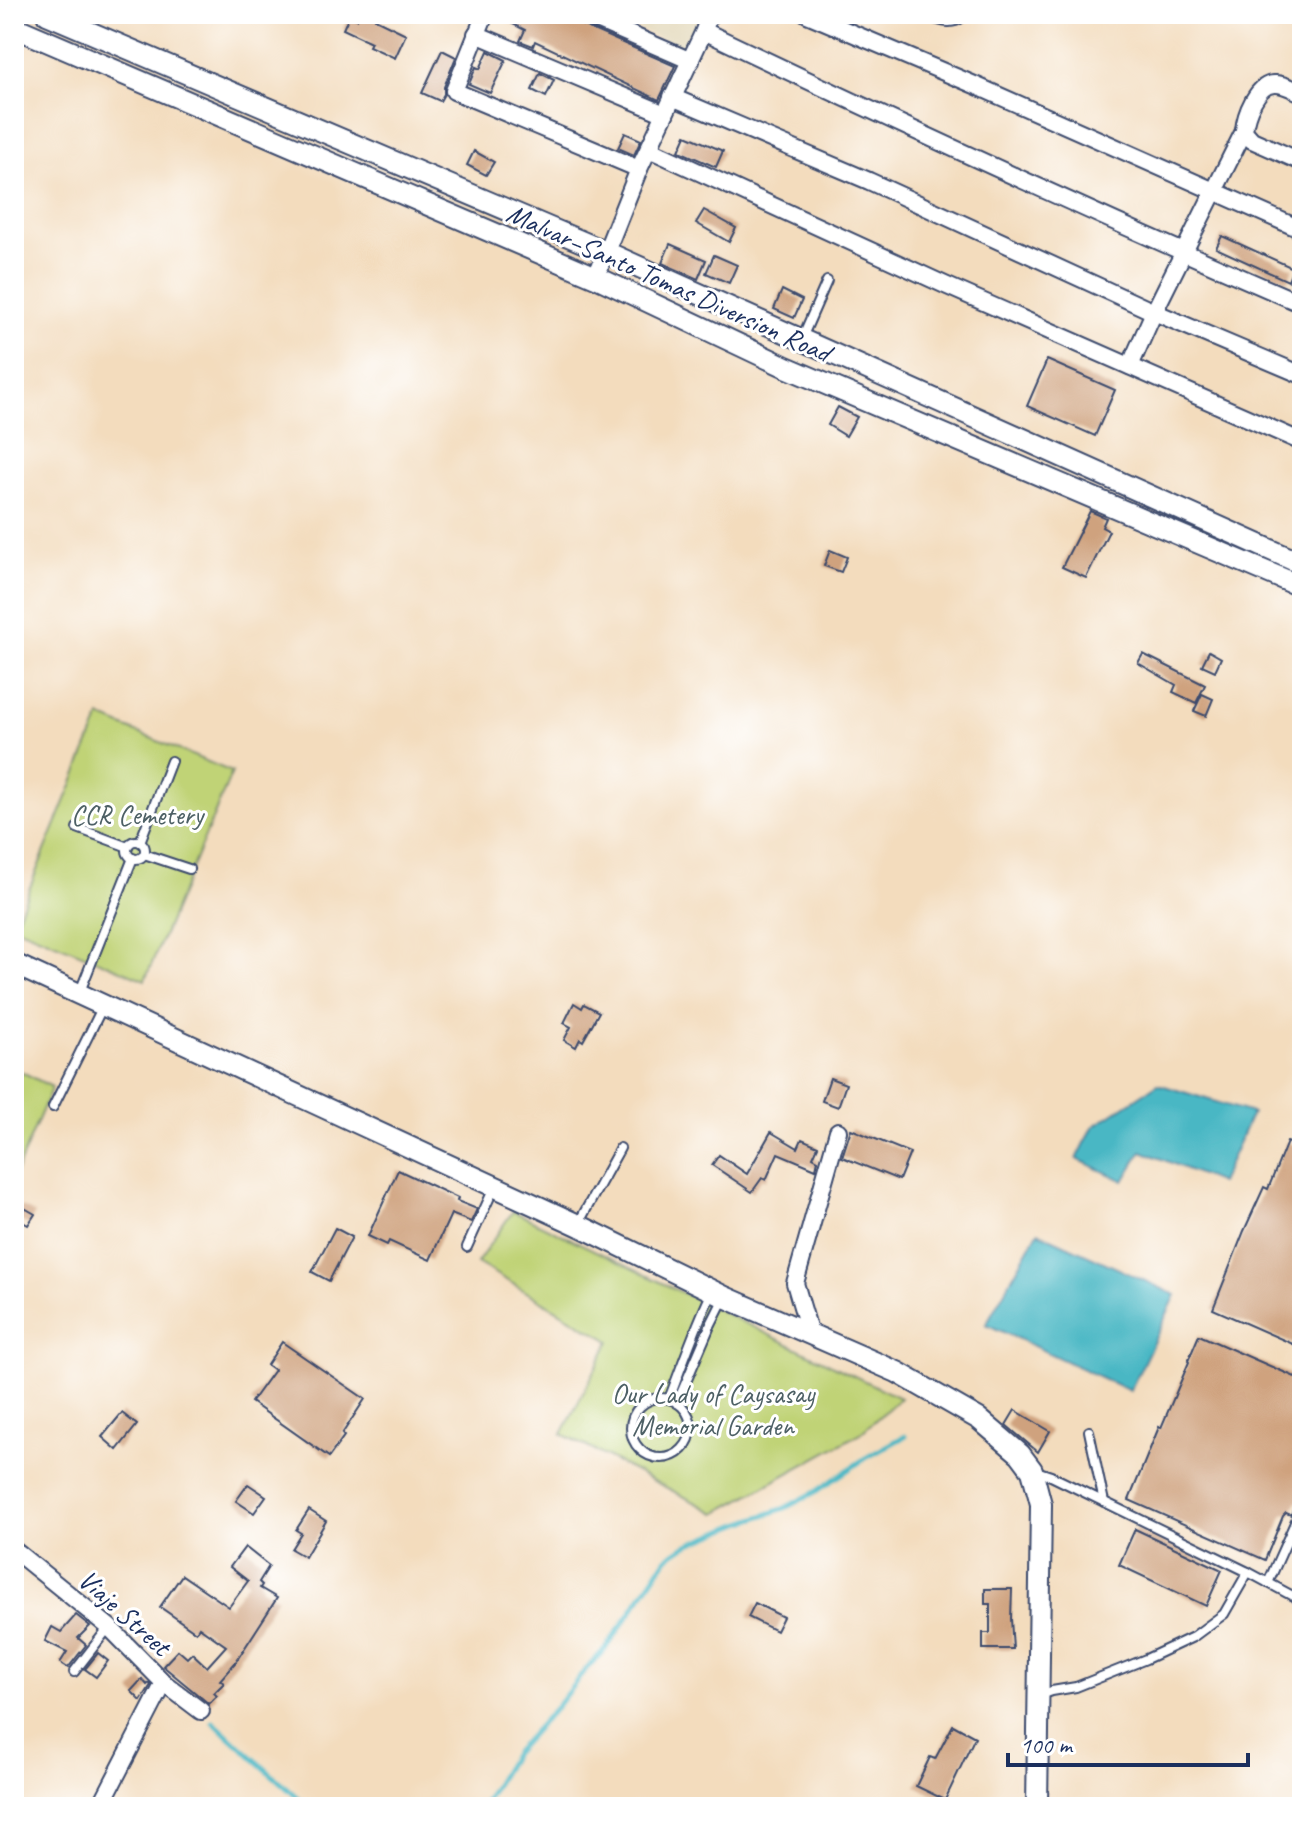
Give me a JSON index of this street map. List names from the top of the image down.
{
  "streets": {
    "street": ["Malvar–Santo Tomas Diversion Road", "Viaje Street"]
  },
  "parks": ["CCR Cemetery", "Our Lady of Caysasay Memorial Garden"],
  "scale_bar": "100 m"
}
